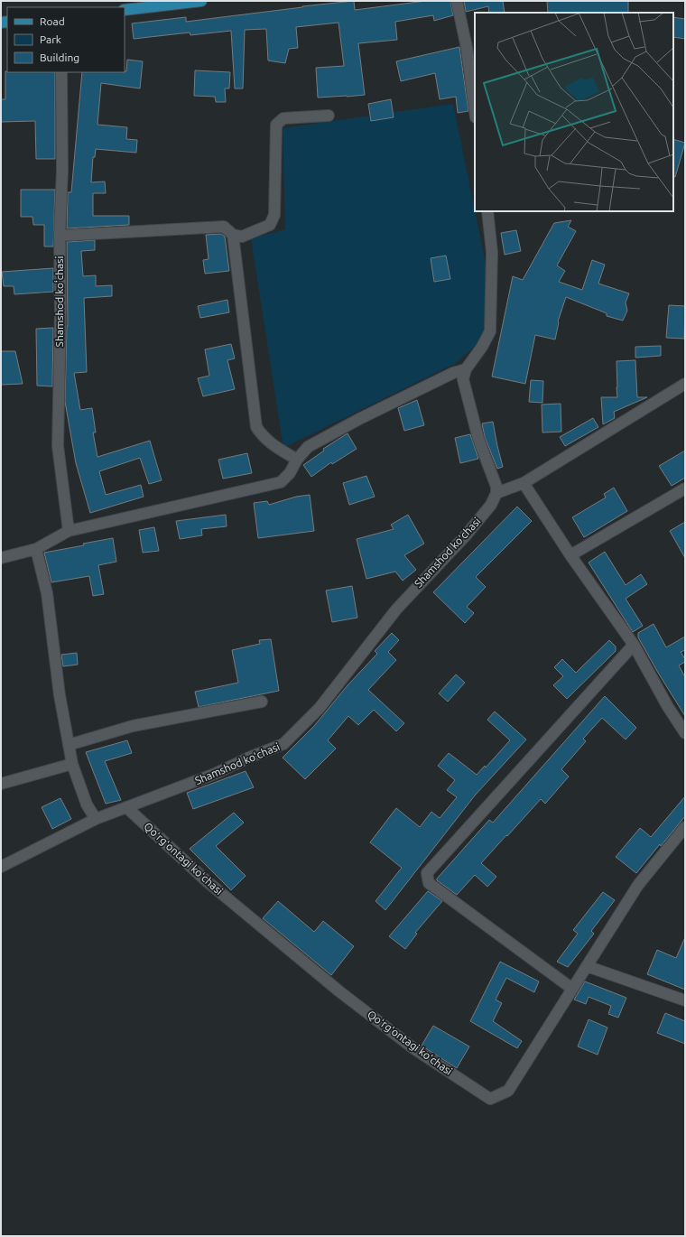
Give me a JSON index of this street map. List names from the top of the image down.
{
  "streets": {
    "street": ["Shamshod koʻchasi", "Qoʻrgʻontagi koʻchasi"]
  },
  "crossings": [
    ["Shamshod koʻchasi", "Qoʻrgʻontagi koʻchasi"]
  ],
  "legend": ["Road", "Park", "Building"]
}
